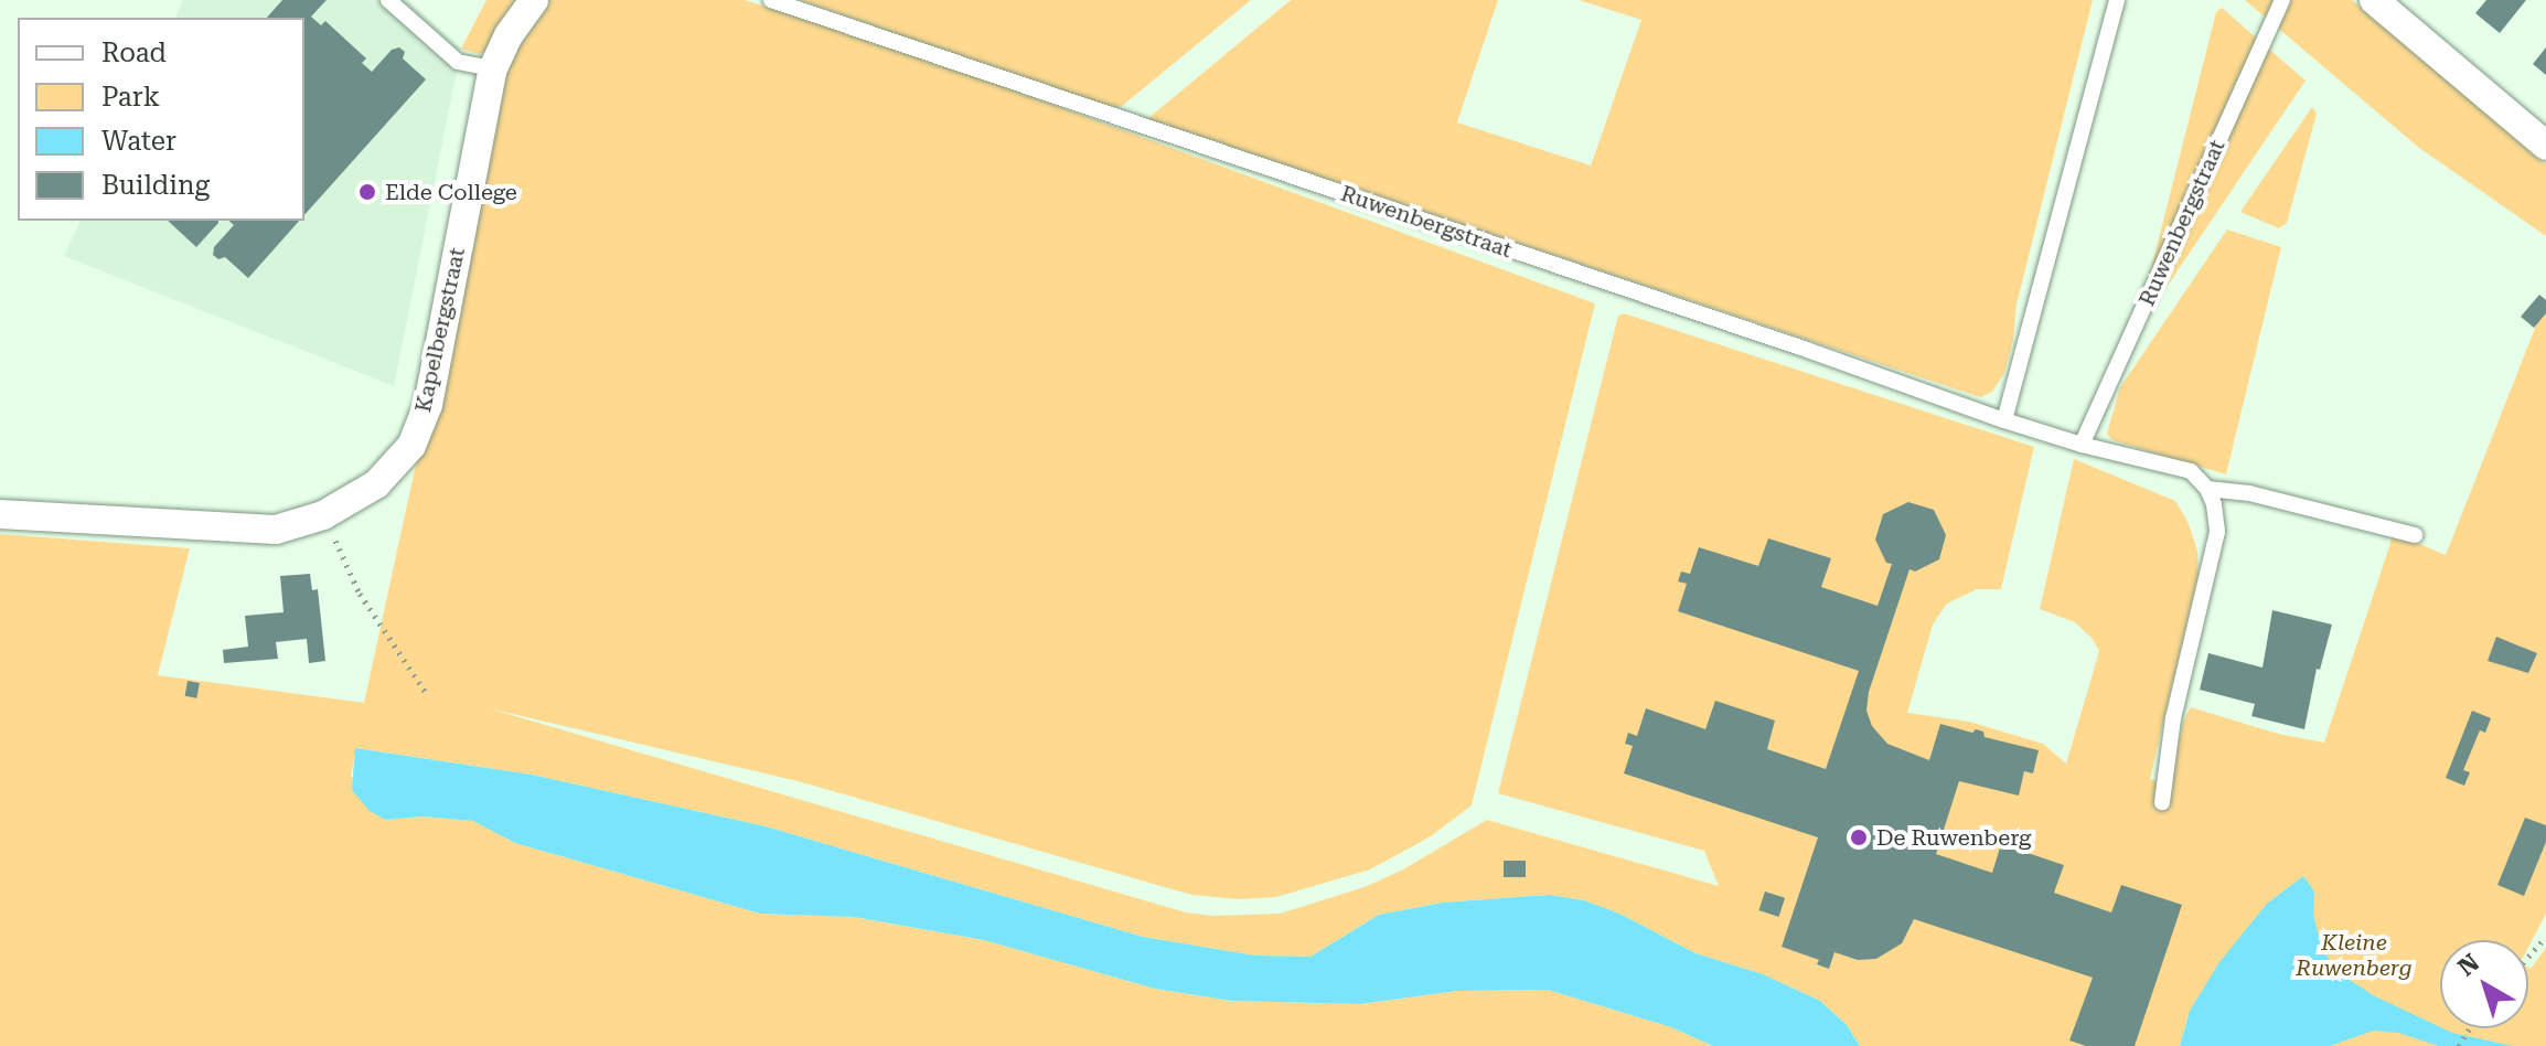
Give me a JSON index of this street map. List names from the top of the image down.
{
  "streets": {
    "street": ["Kapelbergstraat"],
    "lane": ["Ruwenbergstraat"]
  },
  "parks": ["Kleine Ruwenberg"],
  "places": ["Elde College", "De Ruwenberg"],
  "legend": [
    "Road",
    "Park",
    "Water",
    "Building"
  ],
  "north": "top left"
}
